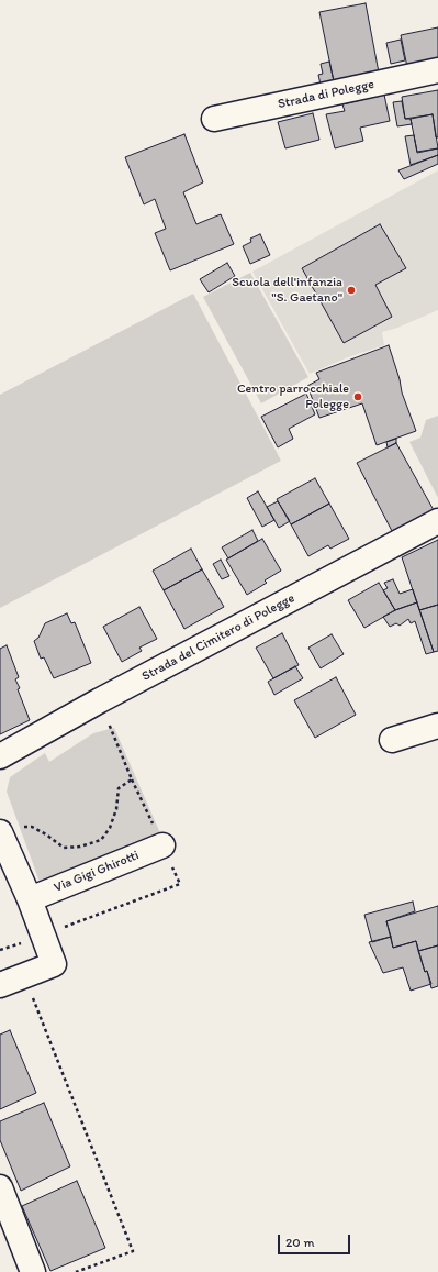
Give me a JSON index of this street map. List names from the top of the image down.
{
  "streets": {
    "street": ["Strada di Polegge", "Strada del Cimitero di Polegge", "Via Gigi Ghirotti"]
  },
  "places": ["Scuola dell'infanzia \"S. Gaetano\"", "Centro parrocchiale Polegge"],
  "scale_bar": "20 m"
}
